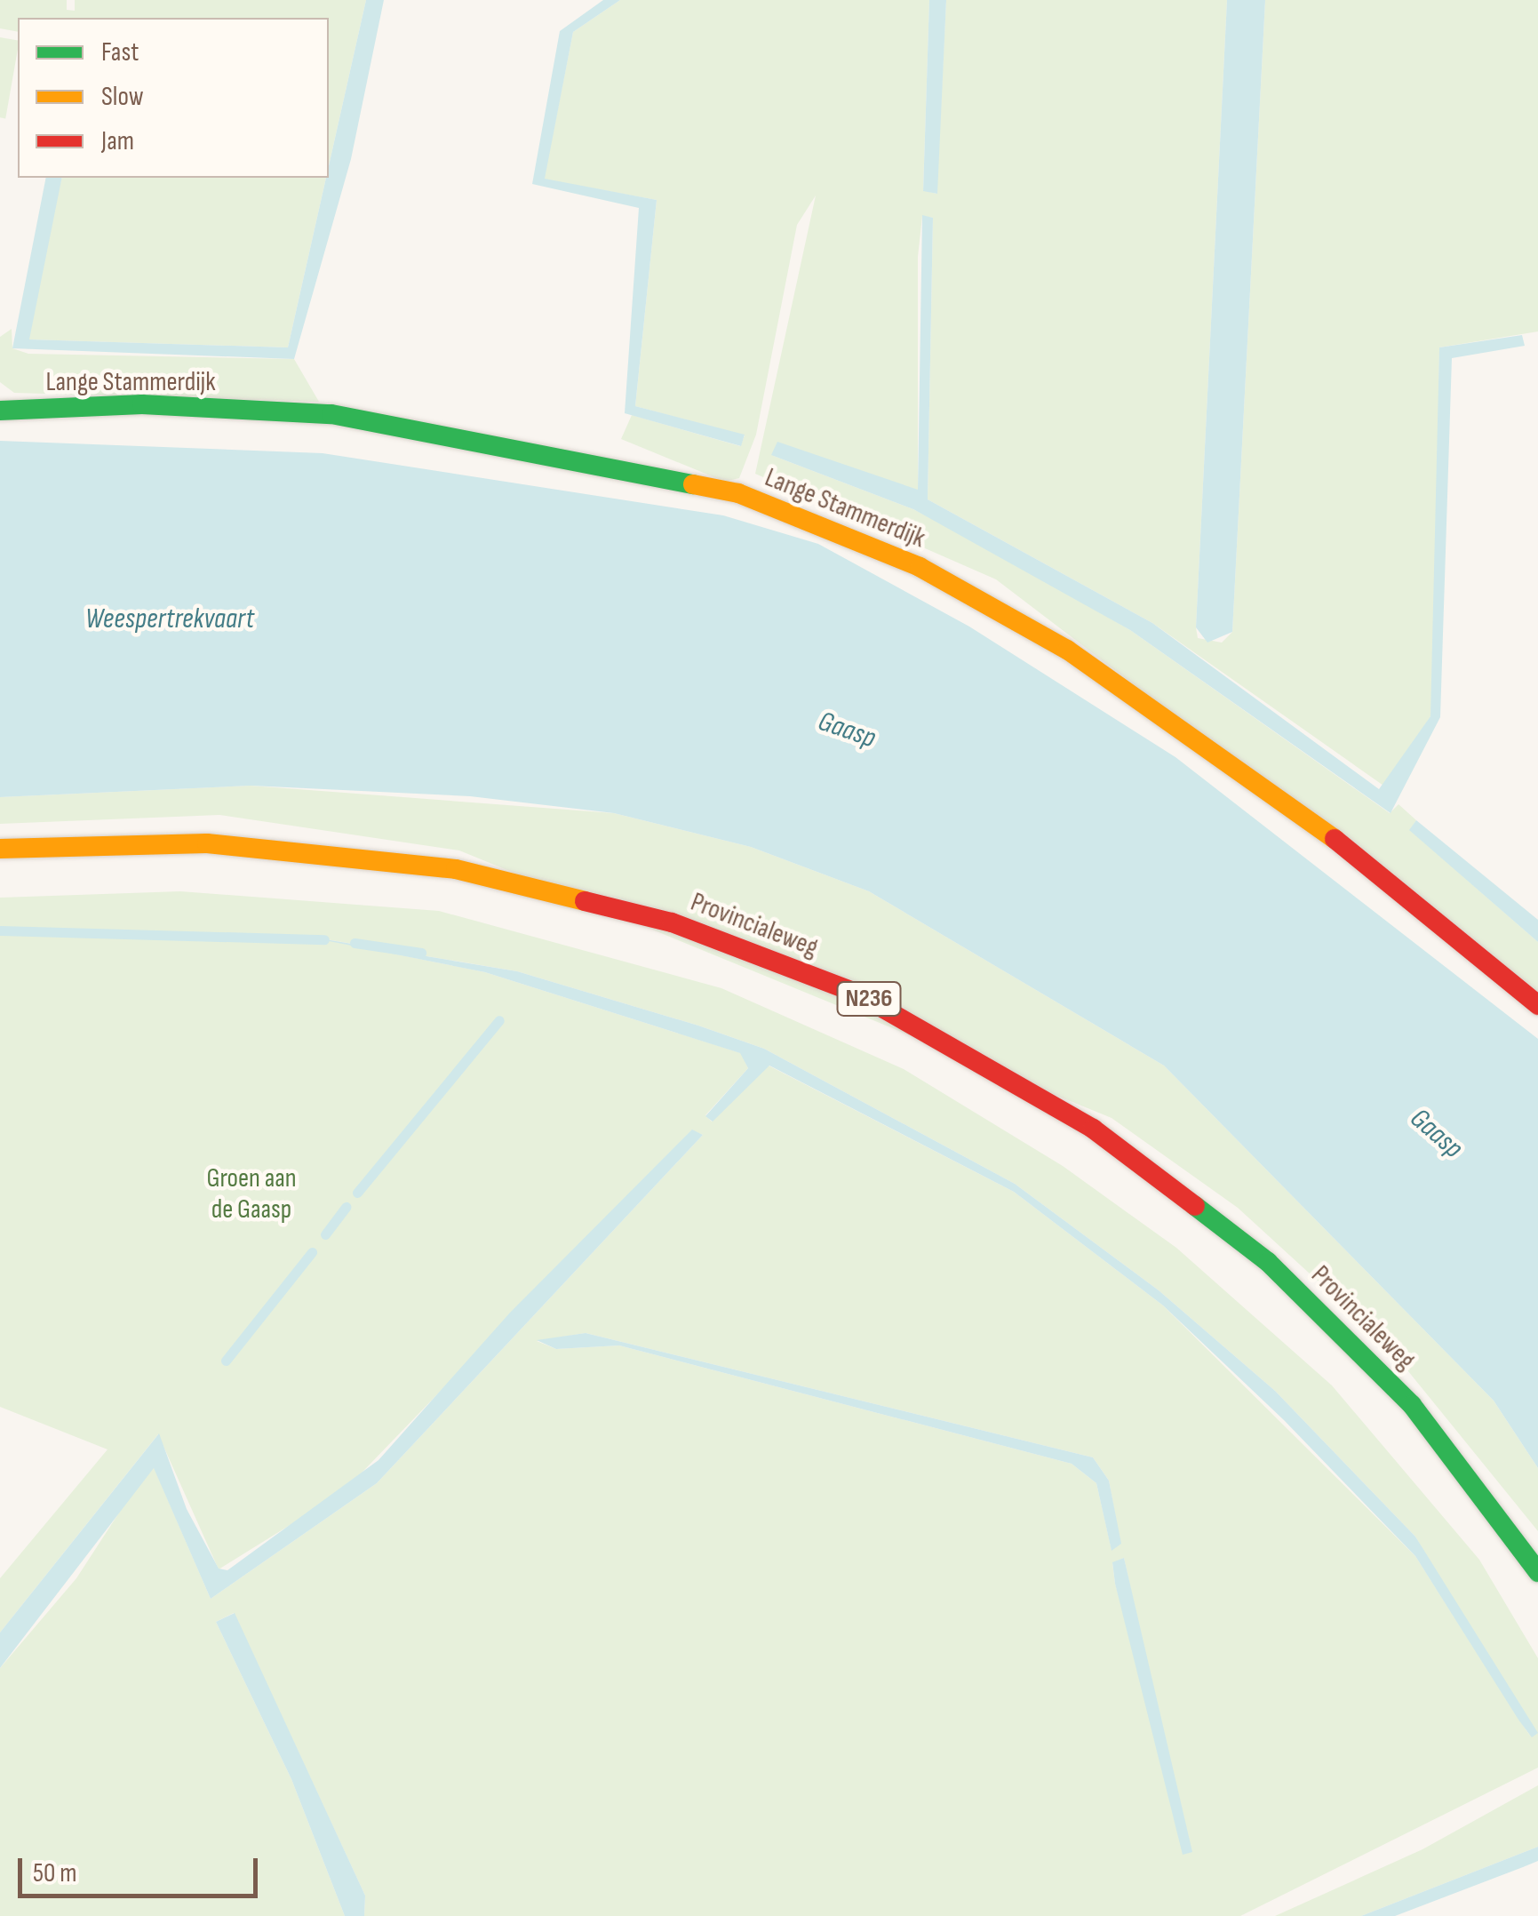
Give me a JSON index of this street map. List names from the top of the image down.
{
  "streets": {
    "main road": ["Lange Stammerdijk", "Provincialeweg", "N236"]
  },
  "water": ["Weespertrekvaart", "Gaasp"],
  "parks": ["Groen aan de Gaasp"],
  "legend": ["Fast", "Slow", "Jam"],
  "scale_bar": "50 m"
}
